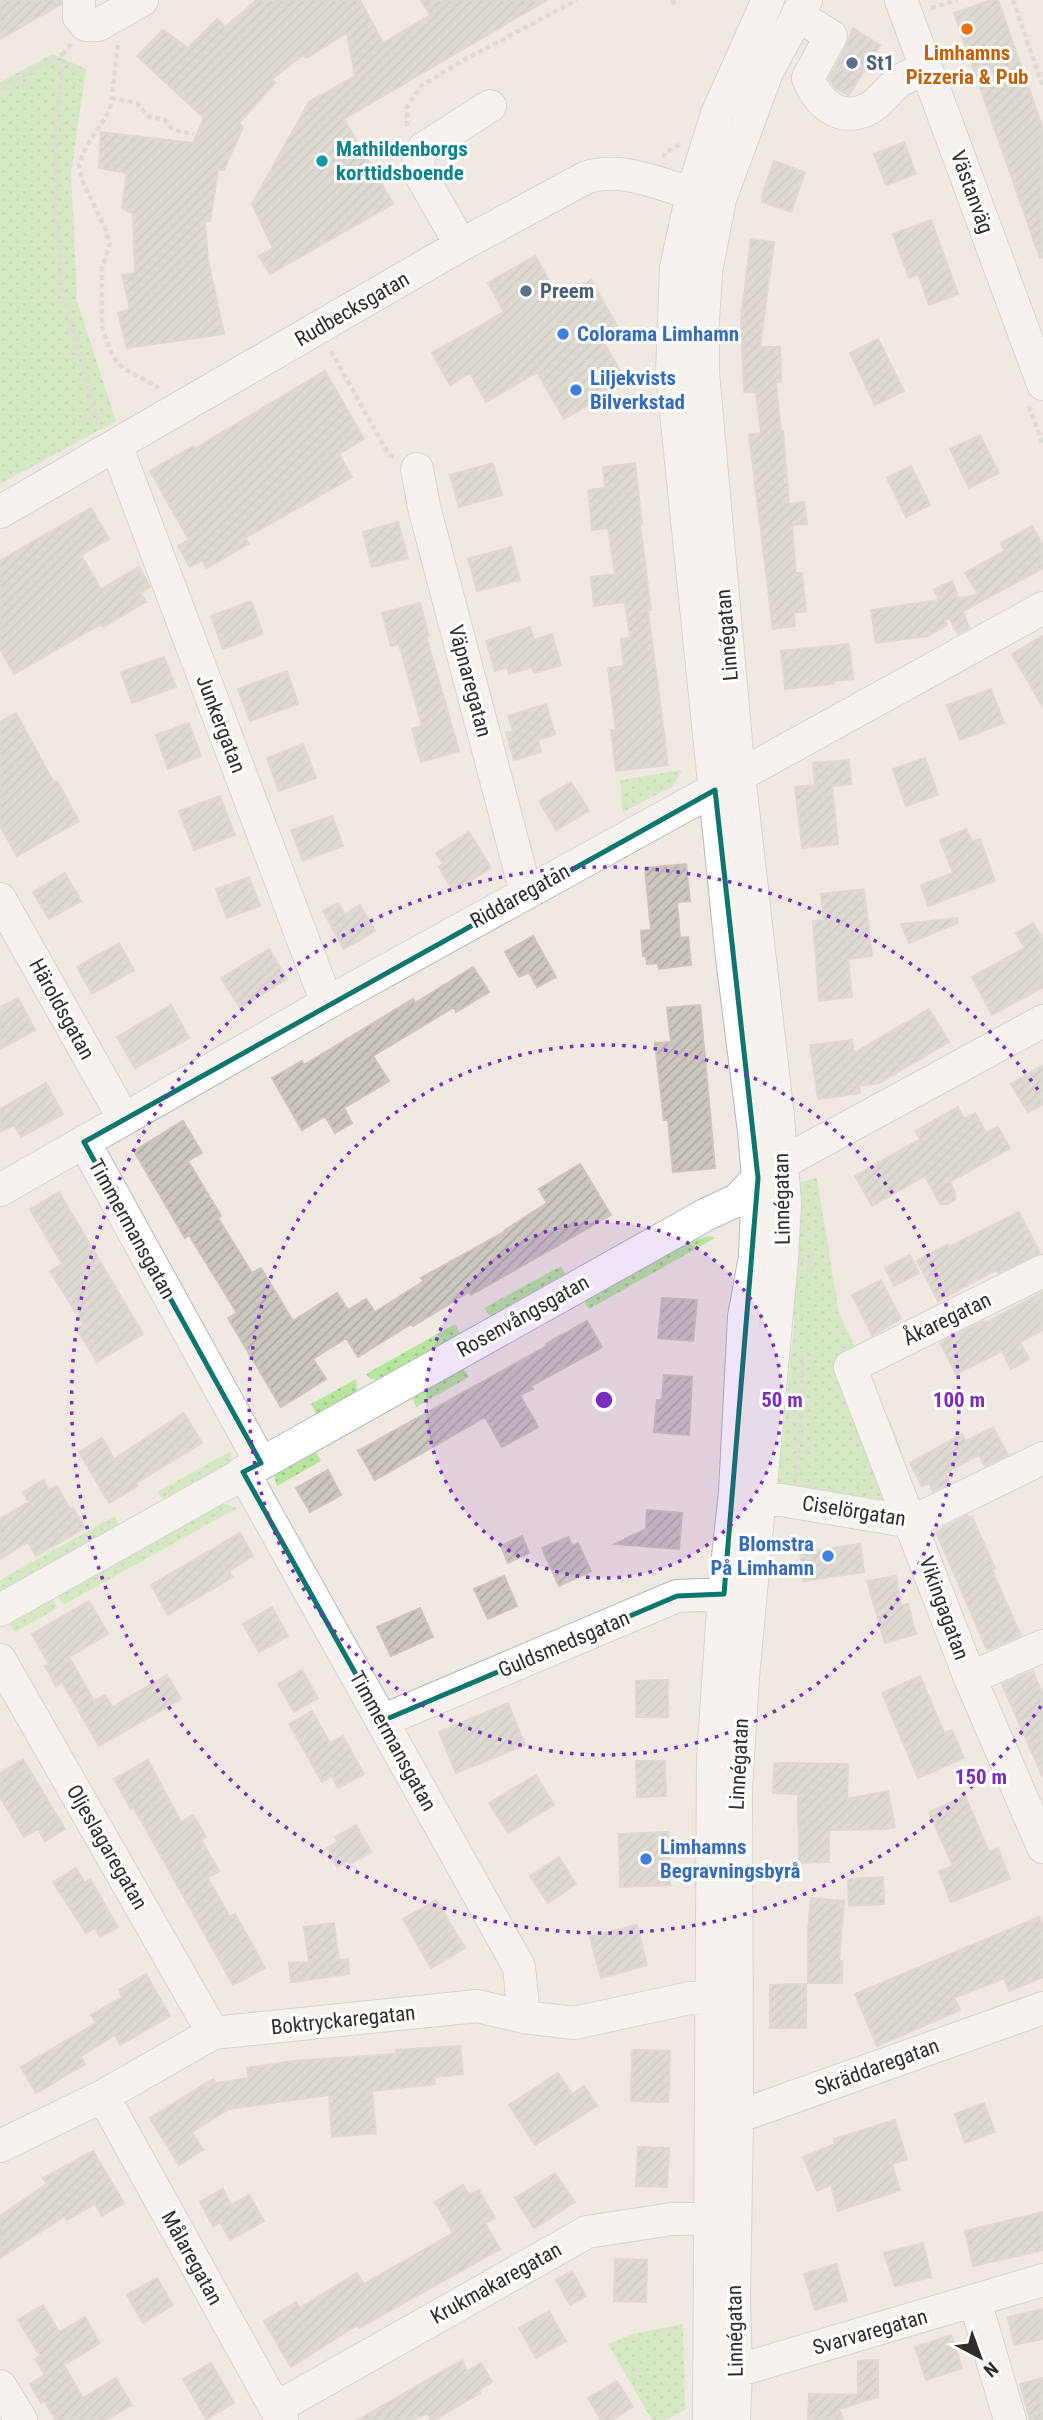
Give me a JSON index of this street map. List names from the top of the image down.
{
  "streets": {
    "street": [
      "Västanväg",
      "Rudbecksgatan",
      "Linnégatan",
      "Väpnaregatan",
      "Junkergatan",
      "Riddaregatan",
      "Häroldsgatan",
      "Timmermansgatan",
      "Rosenvångsgatan",
      "Åkaregatan",
      "Ciselörgatan",
      "Vikingagatan",
      "Guldsmedsgatan",
      "Oljeslagaregatan",
      "Boktryckaregatan",
      "Skräddaregatan",
      "Målaregatan",
      "Krukmakaregatan",
      "Svarvaregatan"
    ]
  },
  "crossings": [
    ["Rudbecksgatan", "Linnégatan"],
    ["Rudbecksgatan", "Junkergatan"],
    ["Linnégatan", "Riddaregatan"],
    ["Linnégatan", "Rosenvångsgatan"],
    ["Linnégatan", "Ciselörgatan"],
    ["Linnégatan", "Guldsmedsgatan"],
    ["Linnégatan", "Boktryckaregatan"],
    ["Linnégatan", "Skräddaregatan"],
    ["Linnégatan", "Krukmakaregatan"],
    ["Linnégatan", "Svarvaregatan"],
    ["Väpnaregatan", "Riddaregatan"],
    ["Junkergatan", "Riddaregatan"],
    ["Riddaregatan", "Häroldsgatan"],
    ["Riddaregatan", "Timmermansgatan"],
    ["Timmermansgatan", "Rosenvångsgatan"],
    ["Timmermansgatan", "Guldsmedsgatan"],
    ["Timmermansgatan", "Boktryckaregatan"],
    ["Åkaregatan", "Vikingagatan"],
    ["Ciselörgatan", "Vikingagatan"],
    ["Oljeslagaregatan", "Boktryckaregatan"],
    ["Boktryckaregatan", "Målaregatan"],
    ["Målaregatan", "Krukmakaregatan"]
  ],
  "places": [
    "Limhamns Pizzeria & Pub",
    "St1",
    "Mathildenborgs korttidsboende",
    "Preem",
    "Colorama Limhamn",
    "Liljekvists Bilverkstad",
    "Blomstra På Limhamn",
    "Limhamns Begravningsbyrå"
  ],
  "north": "bottom right",
  "rings": ["50 m", "100 m", "150 m"]
}
